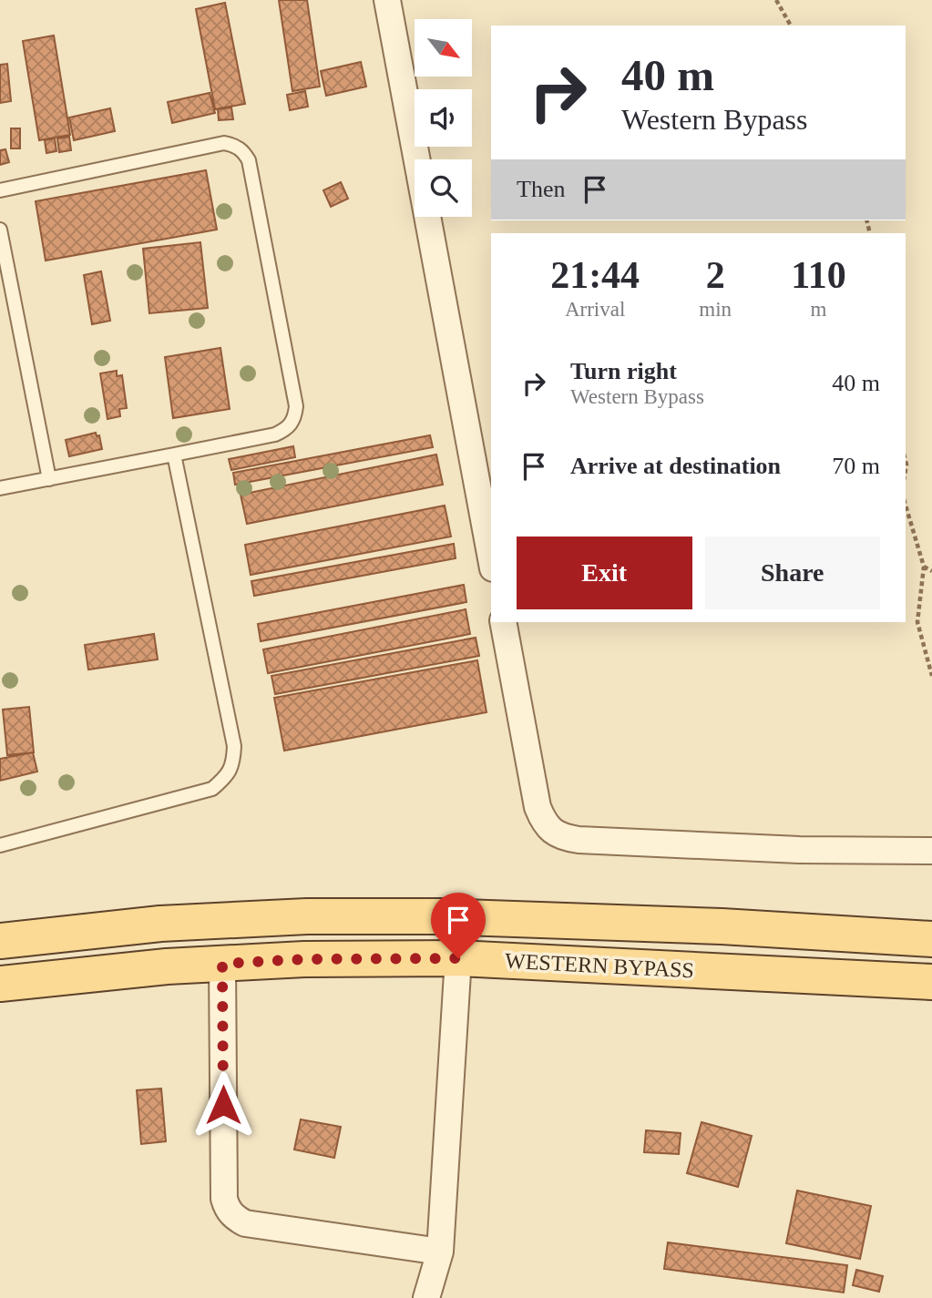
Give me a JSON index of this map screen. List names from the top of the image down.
{
  "streets": {
    "main road": ["WESTERN BYPASS"]
  },
  "north": "bottom right",
  "page": {
    "turn": ["40 m", "Western Bypass"],
    "then": "Then",
    "eta": [
      "21:44",
      "Arrival",
      "2",
      "min",
      "110",
      "m"
    ],
    "list": [
      {
        "name": "Turn right",
        "note": "Western Bypass",
        "value": "40 m"
      },
      {
        "name": "Arrive at destination",
        "value": "70 m"
      }
    ],
    "buttons": ["Exit", "Share"]
  }
}
